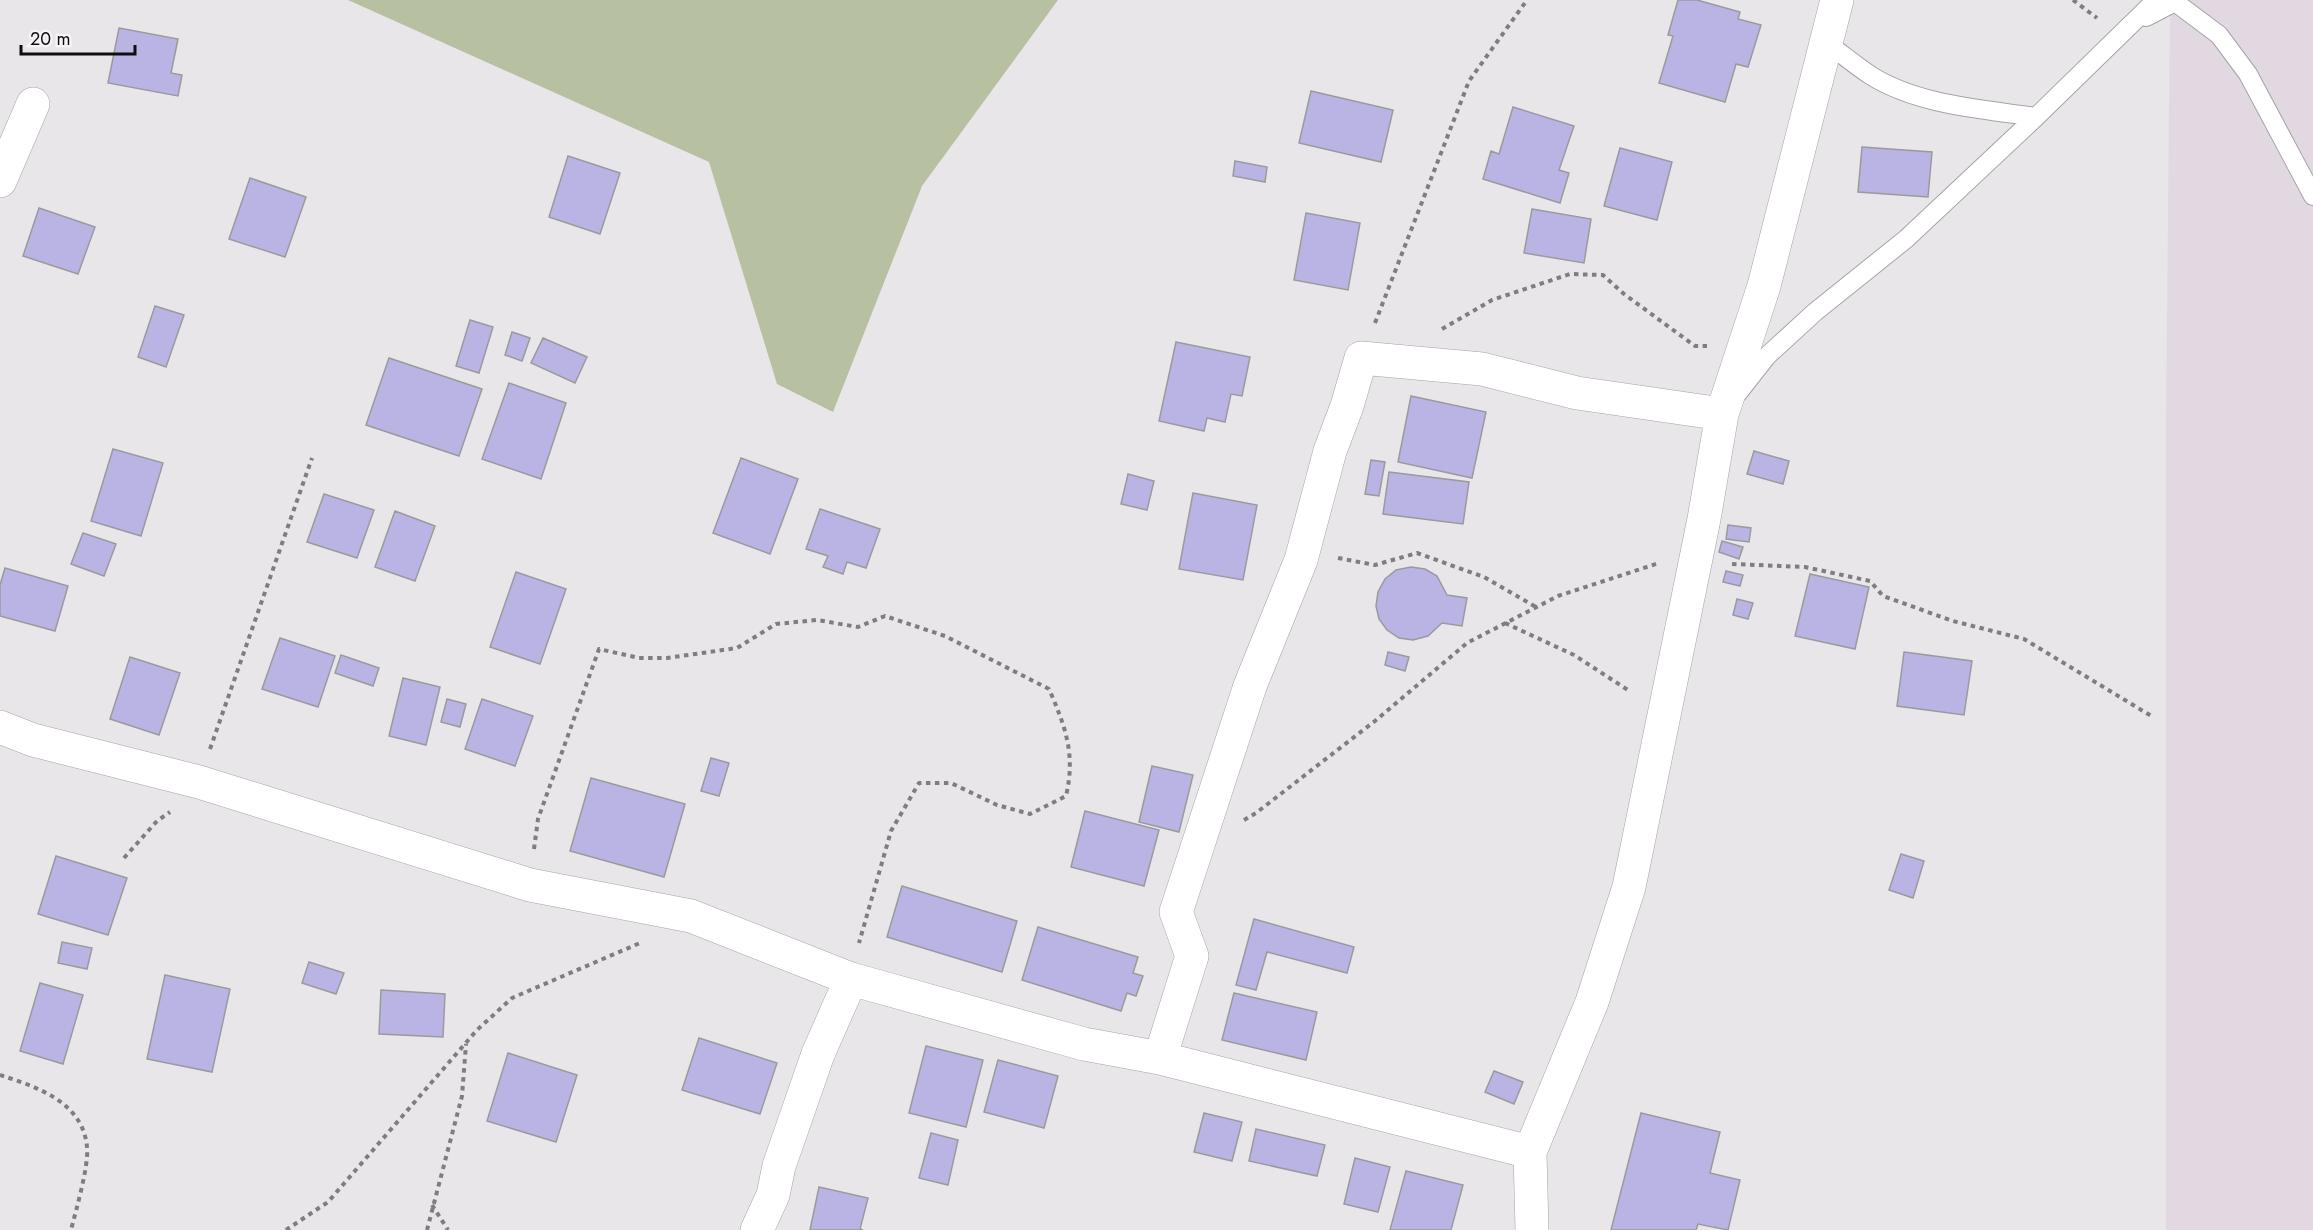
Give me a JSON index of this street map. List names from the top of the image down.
{
  "scale_bar": "20 m"
}
